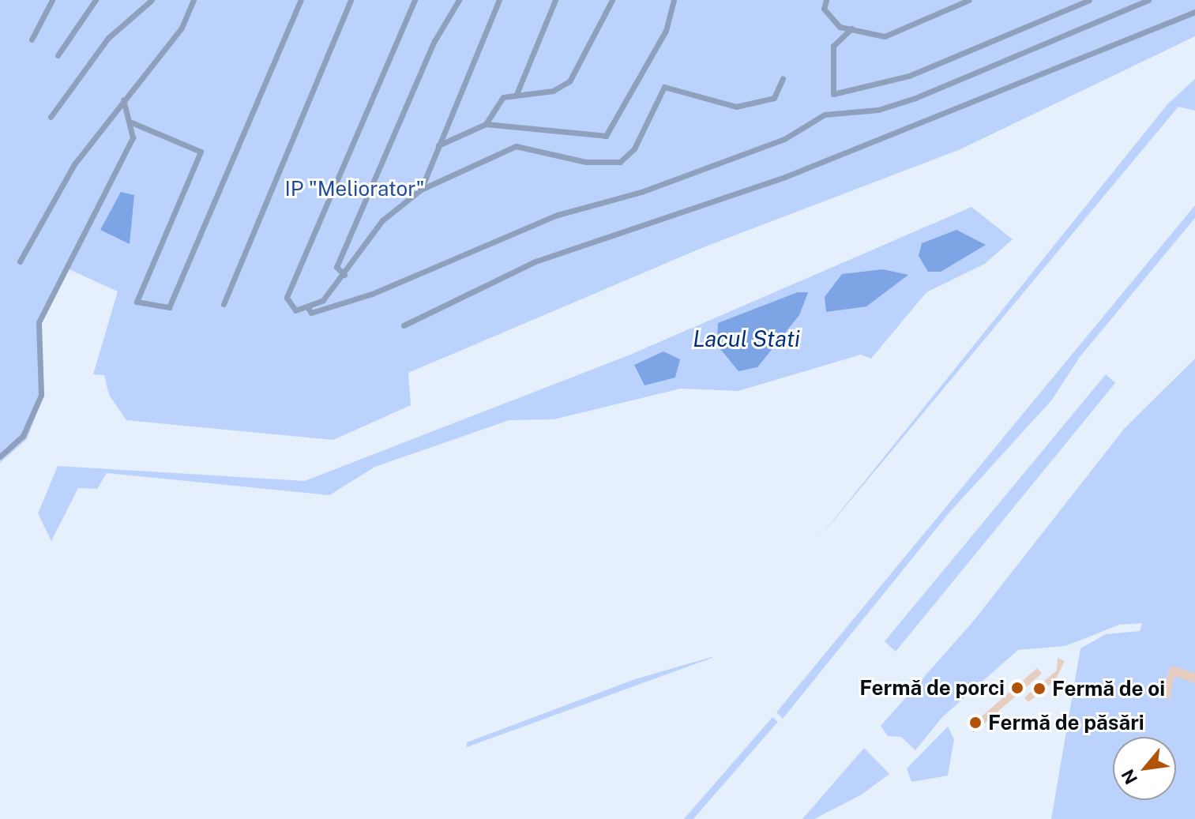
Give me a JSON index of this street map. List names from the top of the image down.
{
  "water": ["Lacul Stati"],
  "parks": ["IP \"Meliorator\""],
  "places": ["Fermă de porci", "Fermă de oi", "Fermă de păsări"],
  "north": "bottom left"
}
